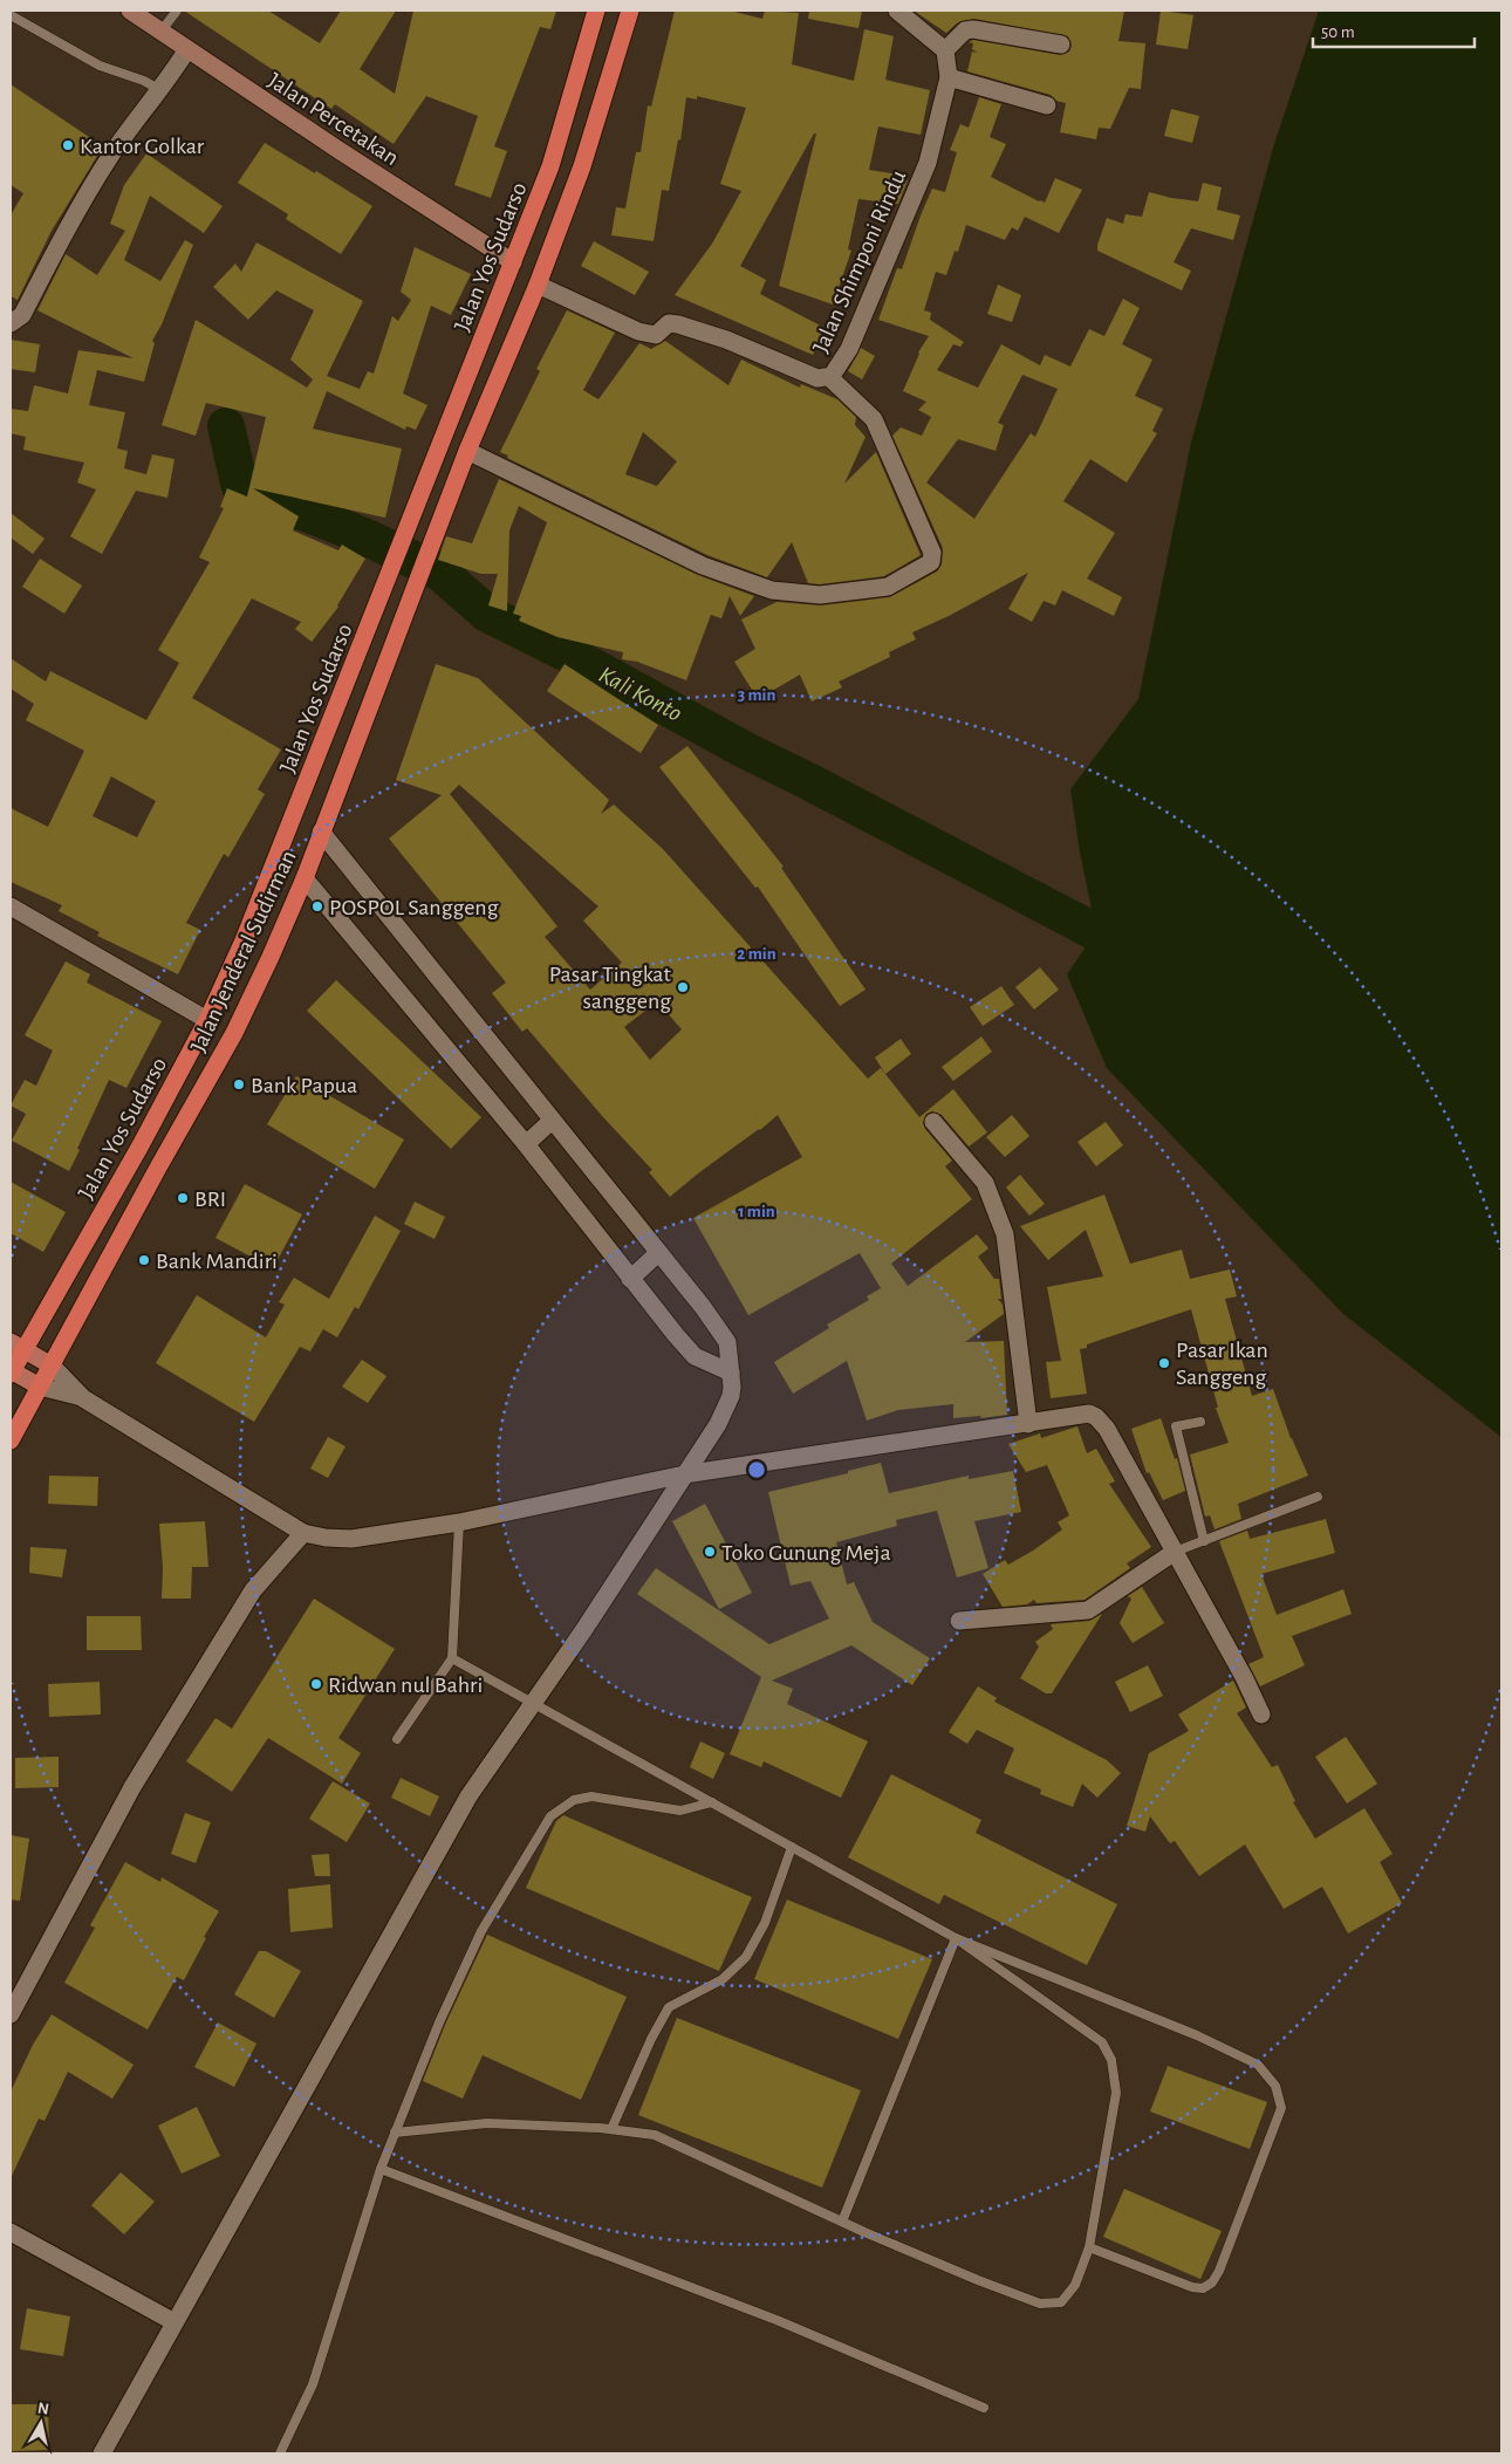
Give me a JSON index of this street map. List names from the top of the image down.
{
  "streets": {
    "highway": ["Jalan Yos Sudarso", "Jalan Jenderal Sudirman"],
    "street": ["Jalan Percetakan", "Jalan Shimponi Rindu"]
  },
  "crossings": [
    ["Jalan Percetakan", "Jalan Yos Sudarso"]
  ],
  "water": ["Kali Konto"],
  "places": [
    "Kantor Golkar",
    "POSPOL Sanggeng",
    "Pasar Tingkat sanggeng",
    "Bank Papua",
    "BRI",
    "Bank Mandiri",
    "Pasar Ikan Sanggeng",
    "Toko Gunung Meja",
    "Ridwan nul Bahri"
  ],
  "scale_bar": "50 m",
  "north": "top",
  "rings": ["3 min", "2 min", "1 min"]
}
